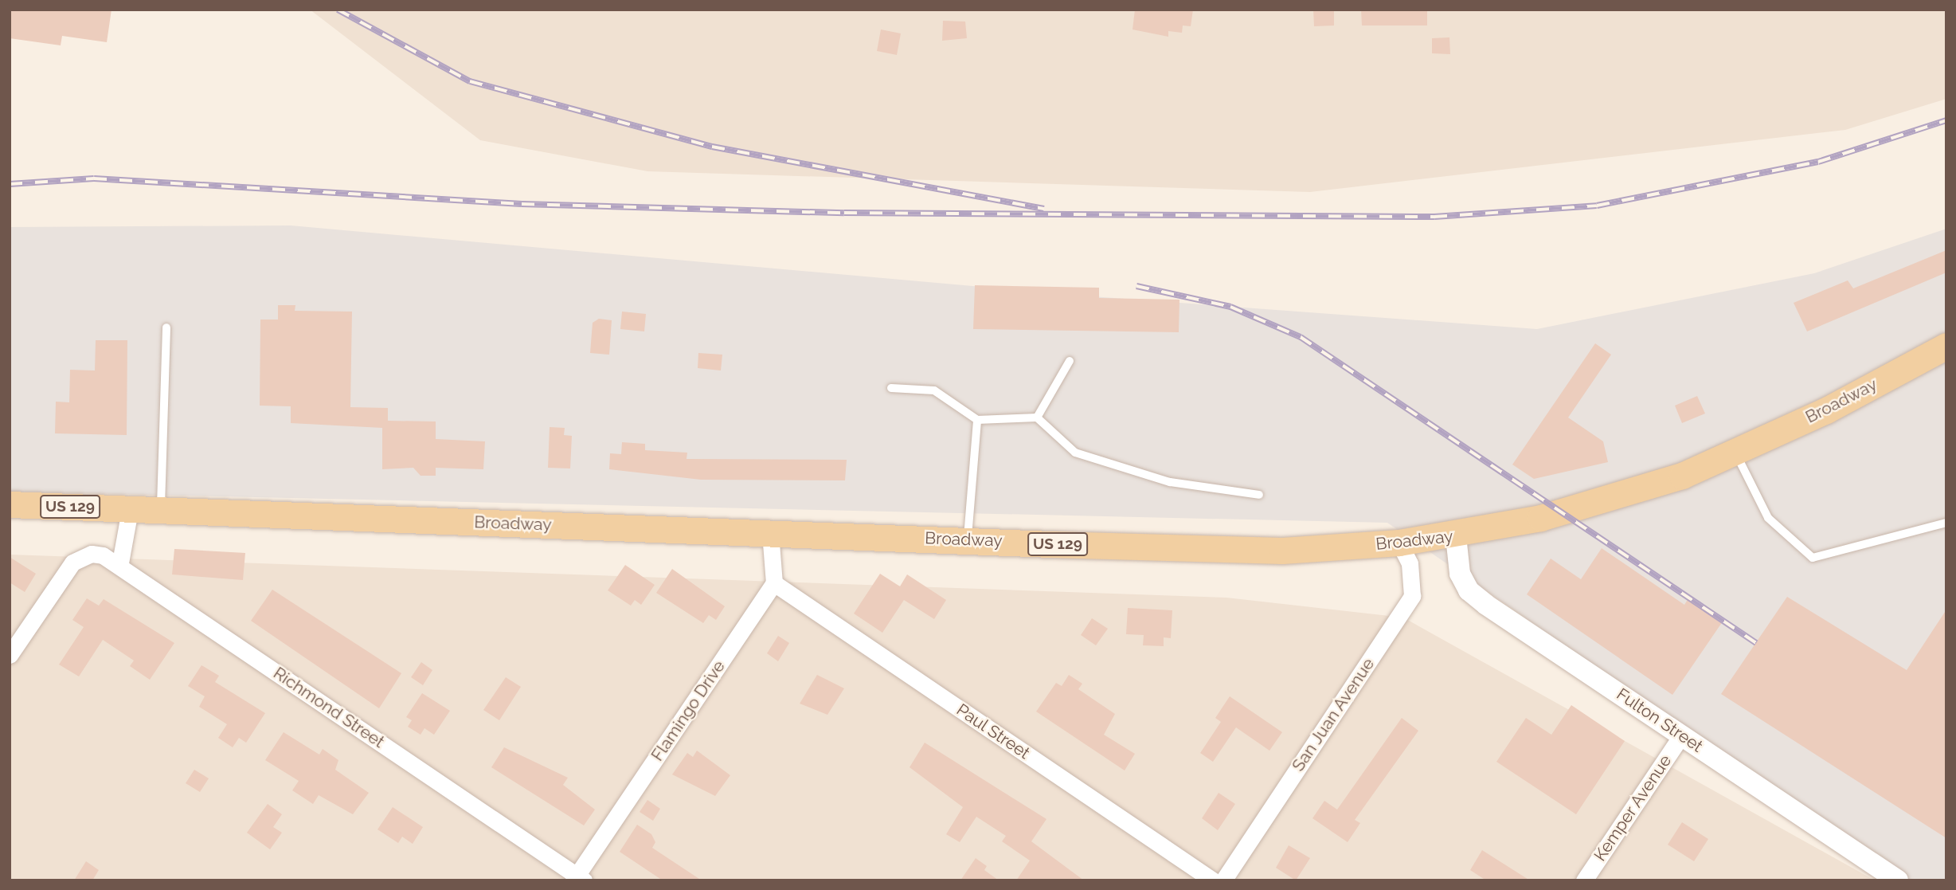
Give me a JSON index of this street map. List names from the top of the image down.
{
  "streets": {
    "main road": ["Broadway", "US 129"],
    "street": [
      "Richmond Street",
      "Flamingo Drive",
      "San Juan Avenue",
      "Fulton Street",
      "Paul Street",
      "Kemper Avenue"
    ]
  },
  "crossings": [
    ["Broadway", "San Juan Avenue"],
    ["Broadway", "Fulton Street"],
    ["Richmond Street", "Flamingo Drive"],
    ["Flamingo Drive", "Paul Street"],
    ["Fulton Street", "Kemper Avenue"]
  ]
}
